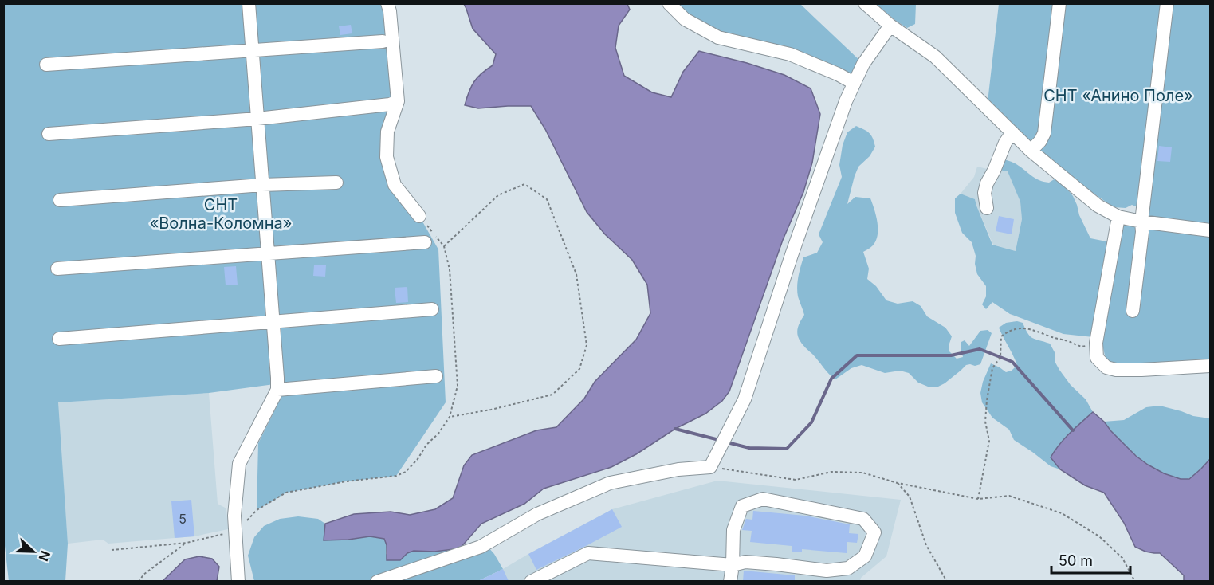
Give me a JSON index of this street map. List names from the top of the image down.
{
  "parks": ["СНТ «Анино Поле»", "СНТ «Волна-Коломна»"],
  "house_numbers": ["5"],
  "scale_bar": "50 m",
  "north": "right"
}
